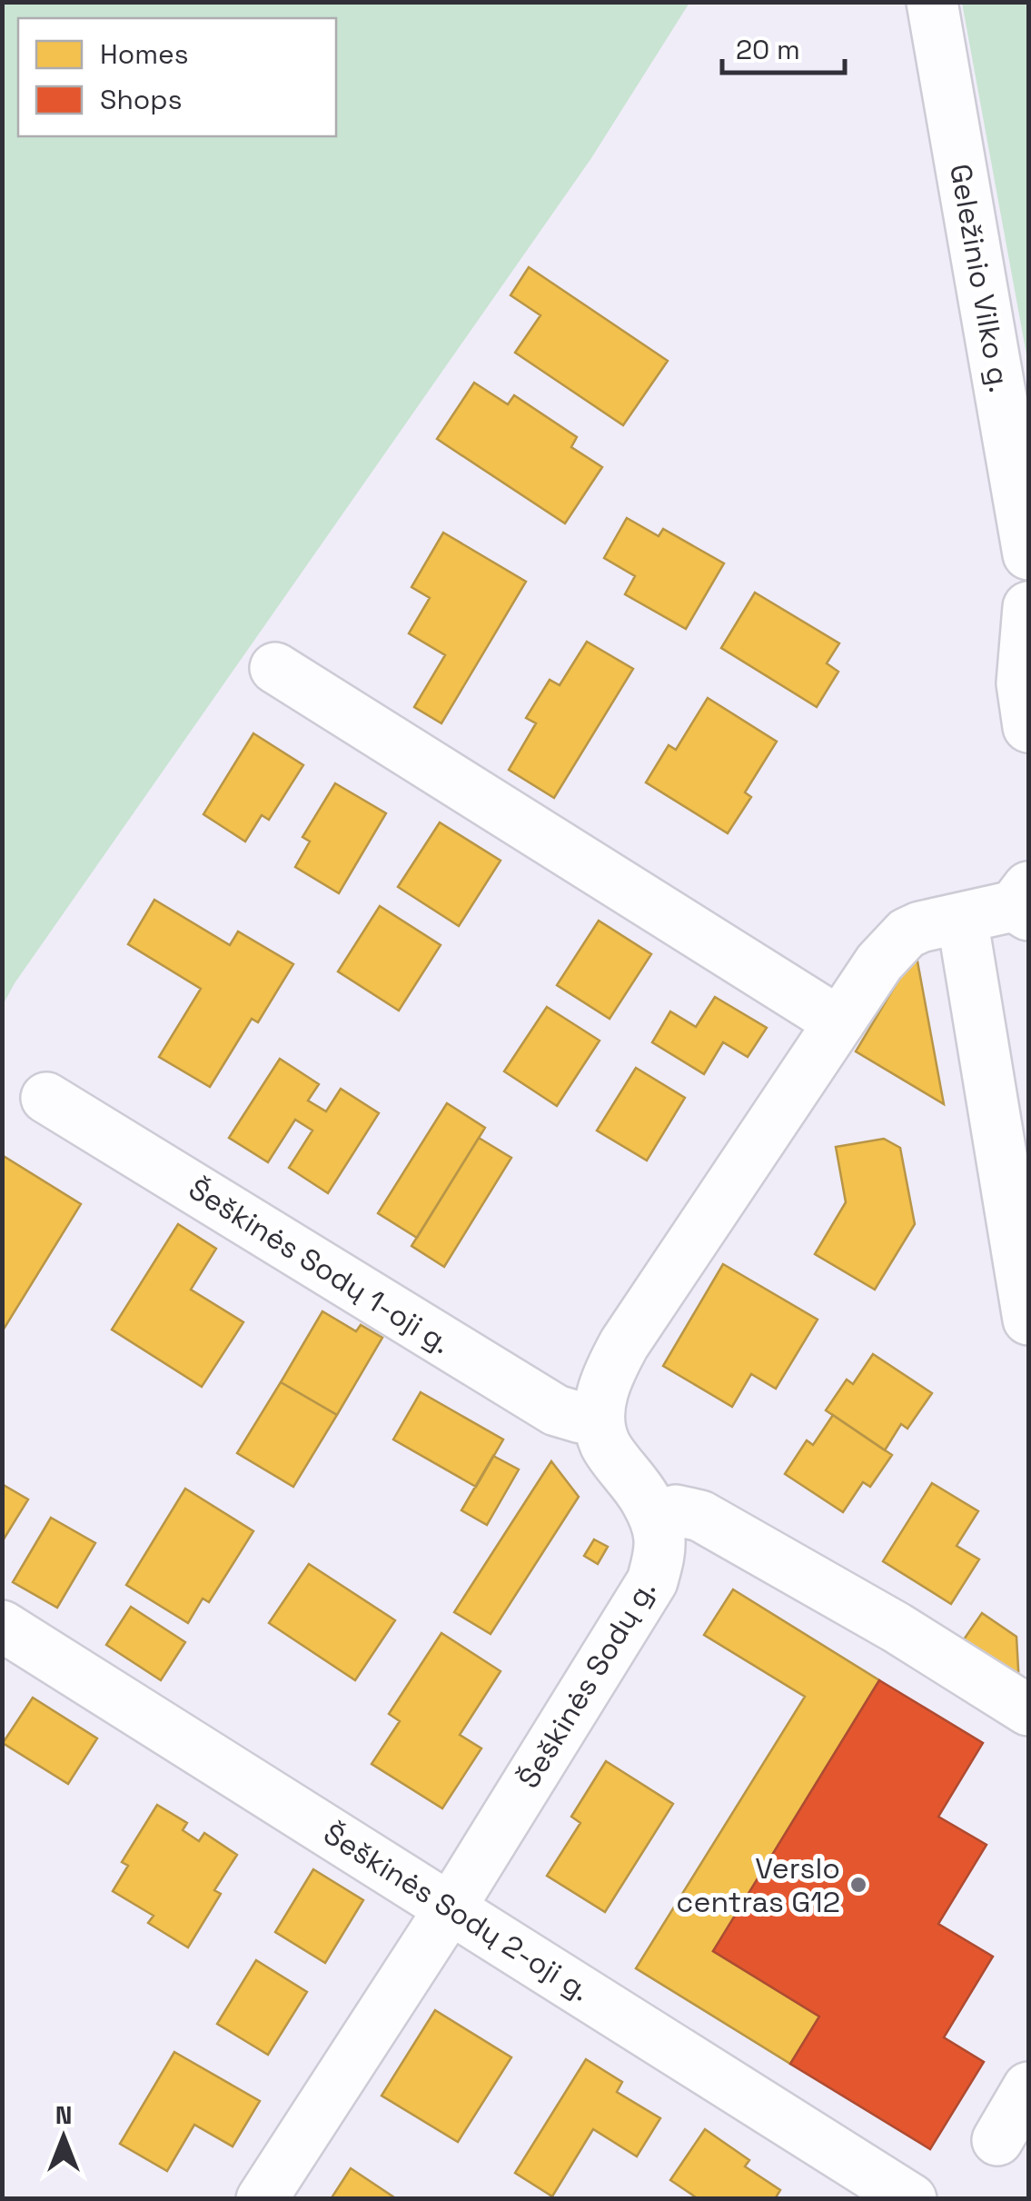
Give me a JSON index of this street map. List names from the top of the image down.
{
  "streets": {
    "main road": [
      "Geležinio Vilko g.",
      "Šeškinės Sodų 1-oji g.",
      "Šeškinės Sodų g.",
      "Šeškinės Sodų 2-oji g."
    ]
  },
  "crossings": [
    ["Šeškinės Sodų 1-oji g.", "Šeškinės Sodų g."],
    ["Šeškinės Sodų g.", "Šeškinės Sodų 2-oji g."]
  ],
  "places": ["Verslo centras G12"],
  "legend": ["Homes", "Shops"],
  "scale_bar": "20 m",
  "north": "top"
}
